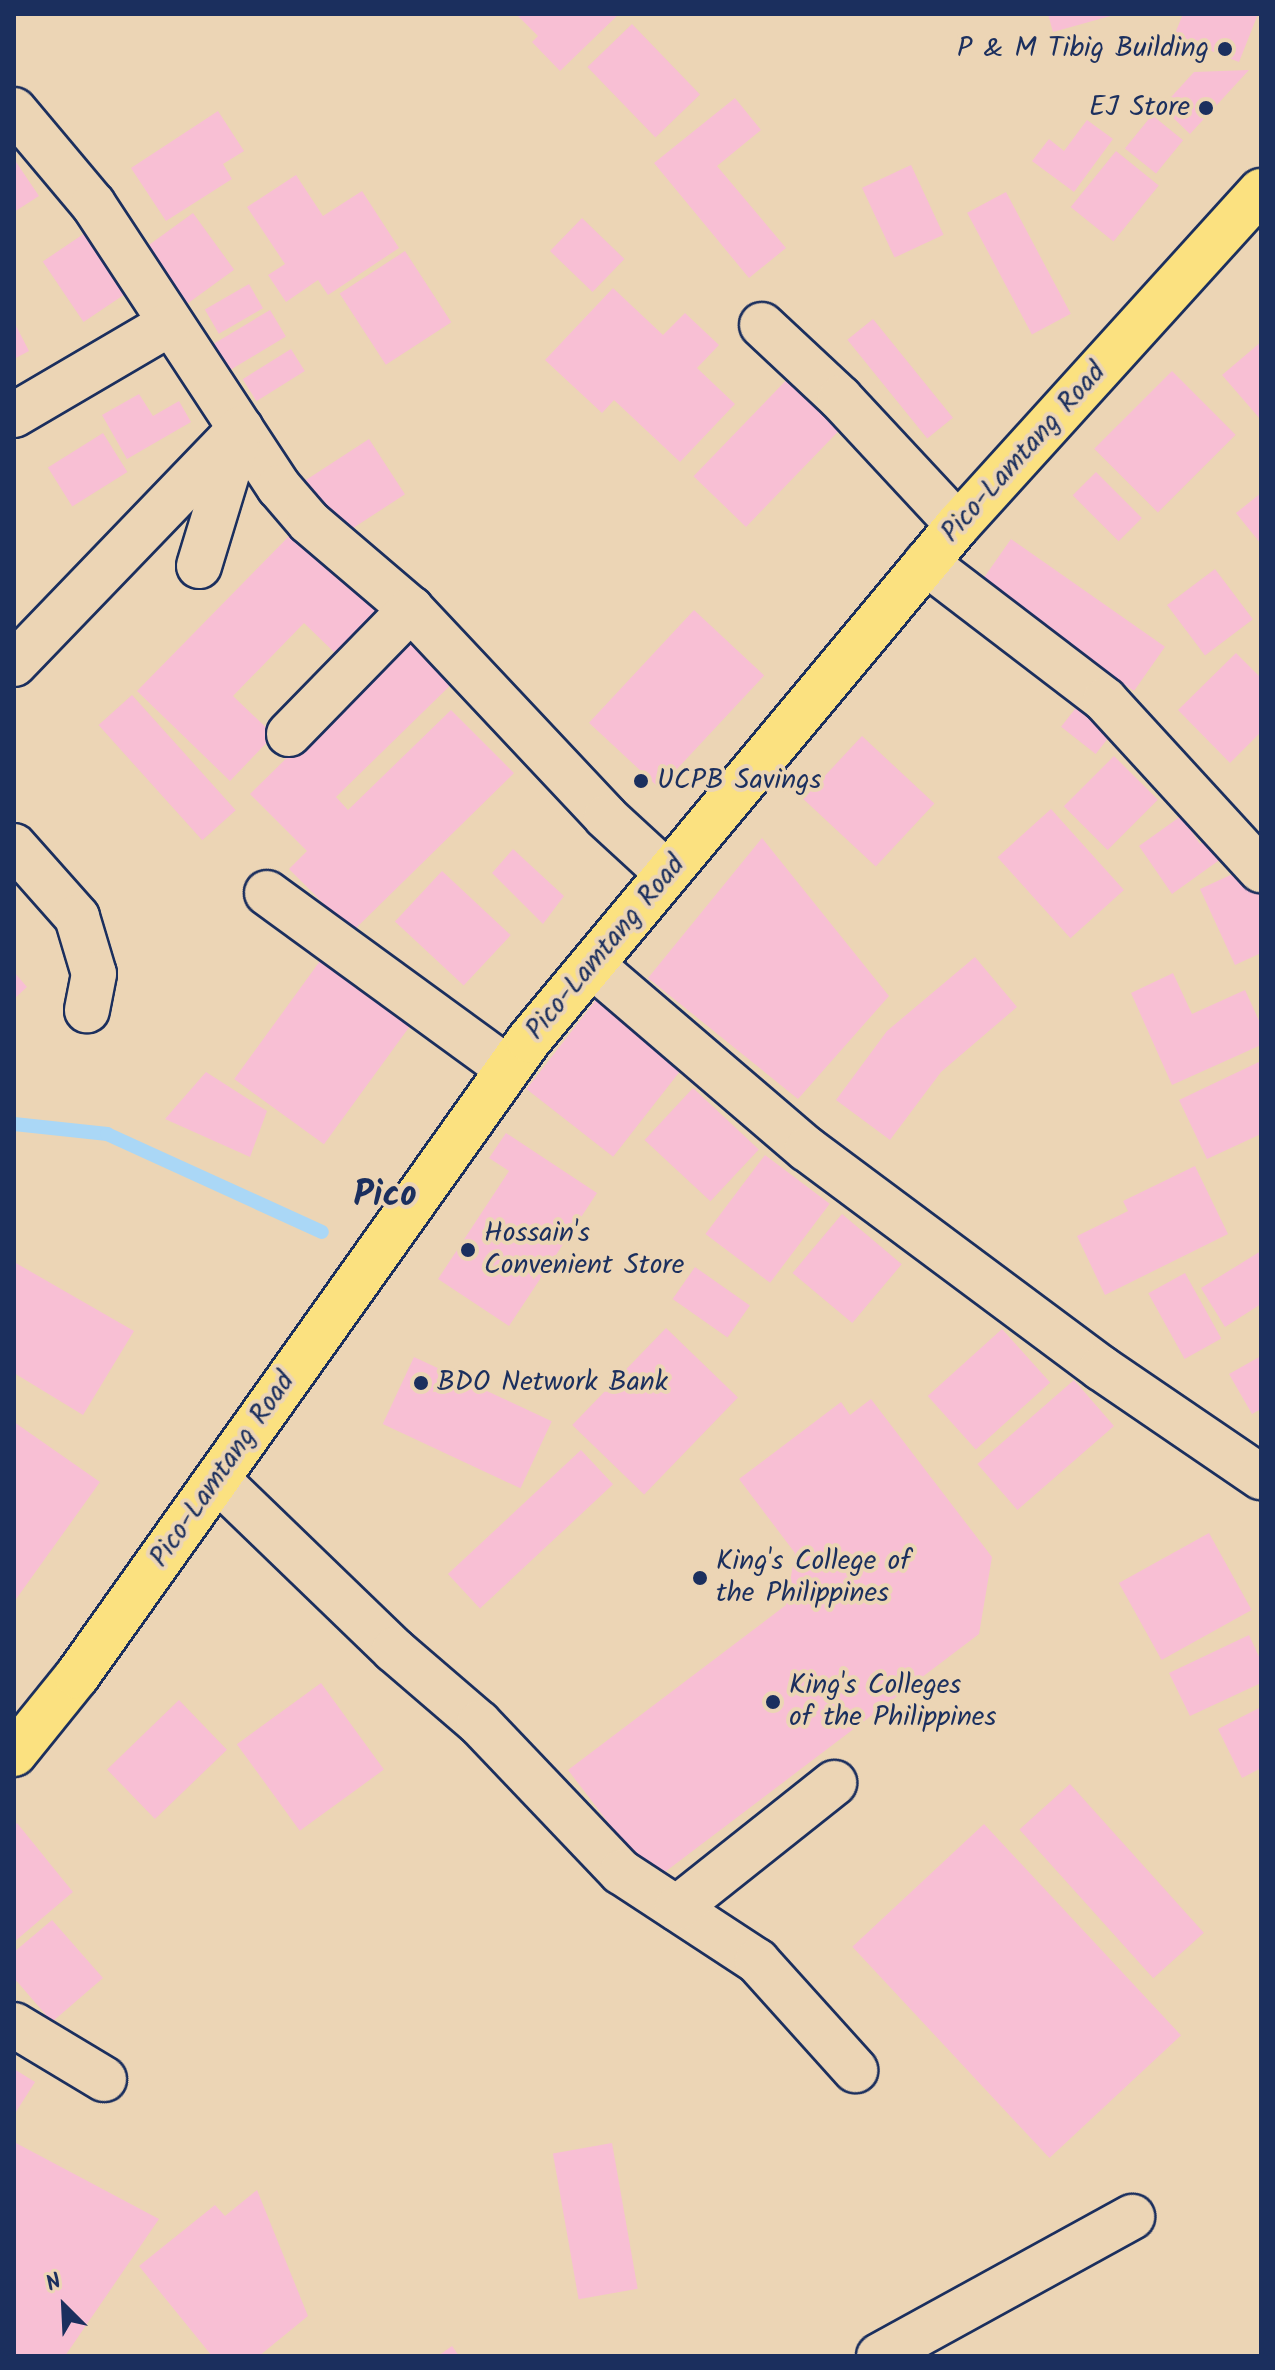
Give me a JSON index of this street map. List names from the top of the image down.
{
  "streets": {
    "main road": ["Pico-Lamtang Road"]
  },
  "districts": ["Pico"],
  "places": [
    "P & M Tibig Building",
    "EJ Store",
    "UCPB Savings",
    "Hossain's Convenient Store",
    "BDO Network Bank",
    "King's College of the Philippines",
    "King's Colleges of the Philippines"
  ],
  "north": "top left"
}
